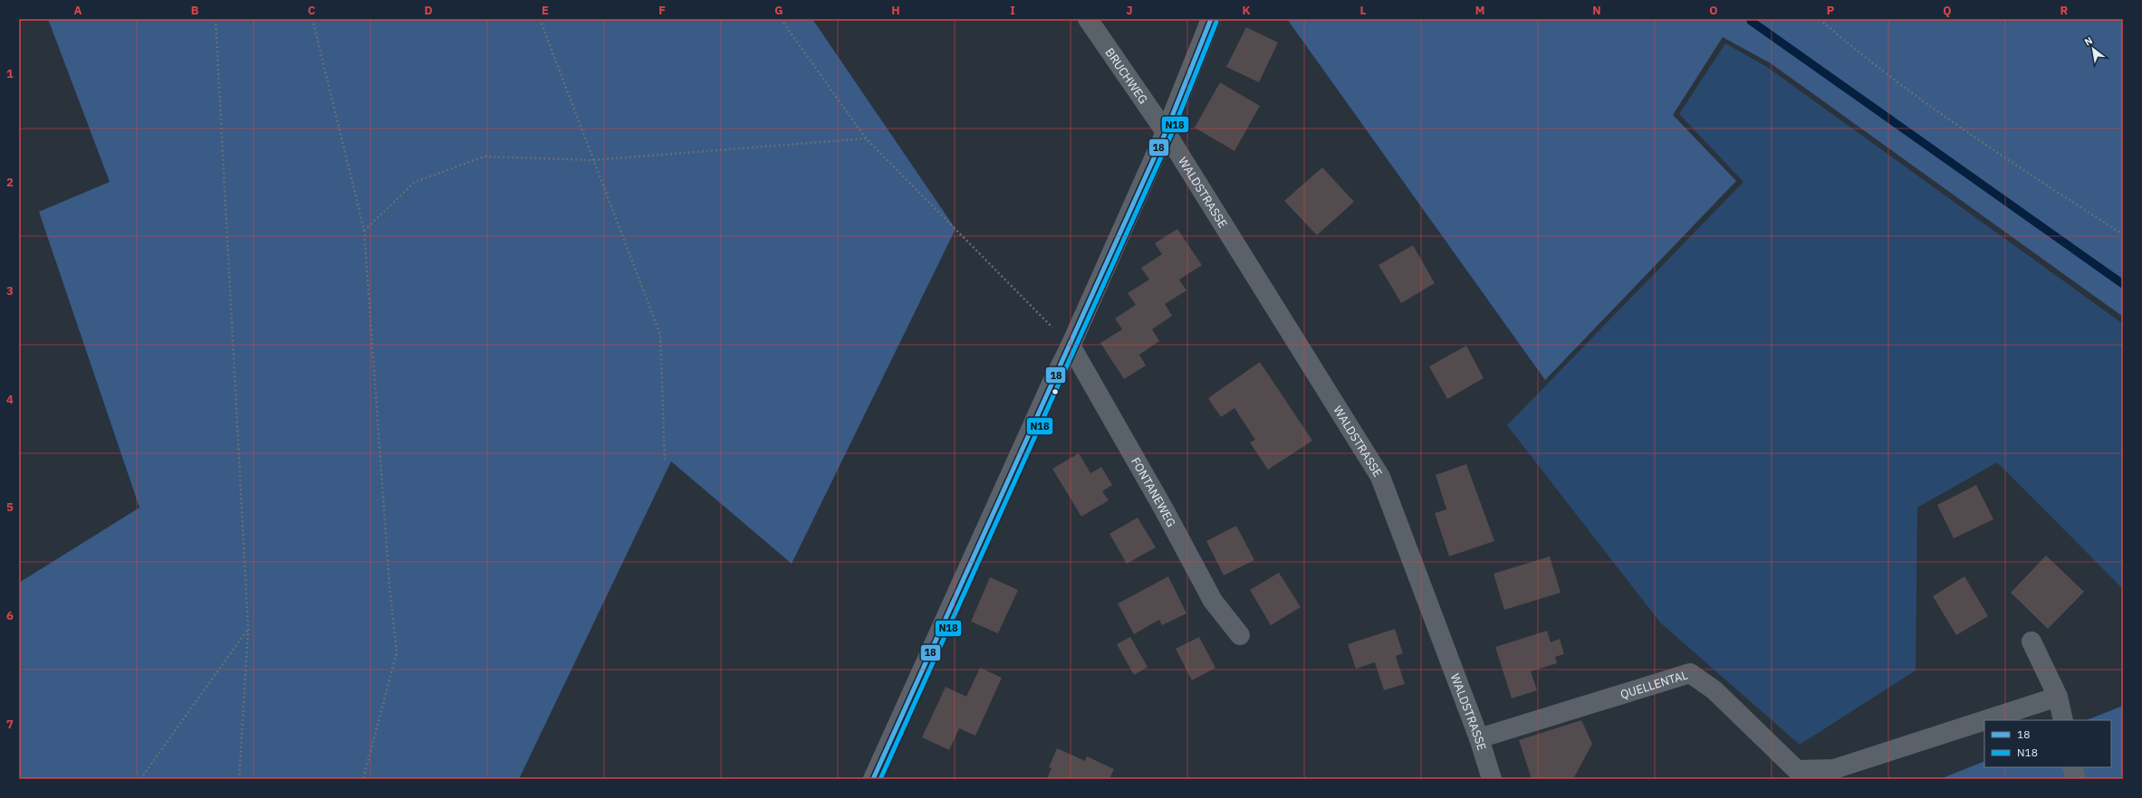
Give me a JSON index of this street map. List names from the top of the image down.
{
  "streets": {
    "street": [
      "BRUCHWEG",
      "WALDSTRASSE",
      "FONTANEWEG",
      "QUELLENTAL"
    ]
  },
  "crossings": [
    ["BRUCHWEG", "WALDSTRASSE"],
    ["WALDSTRASSE", "QUELLENTAL"]
  ],
  "lines": ["transit line 18", "transit line N18"],
  "legend": ["18", "N18"],
  "north": "top left",
  "grid": {
    "columns": [
      "A",
      "B",
      "C",
      "D",
      "E",
      "F",
      "G",
      "H",
      "I",
      "J",
      "K",
      "L",
      "M",
      "N",
      "O",
      "P",
      "Q",
      "R"
    ],
    "rows": [
      "1",
      "2",
      "3",
      "4",
      "5",
      "6",
      "7"
    ]
  }
}
